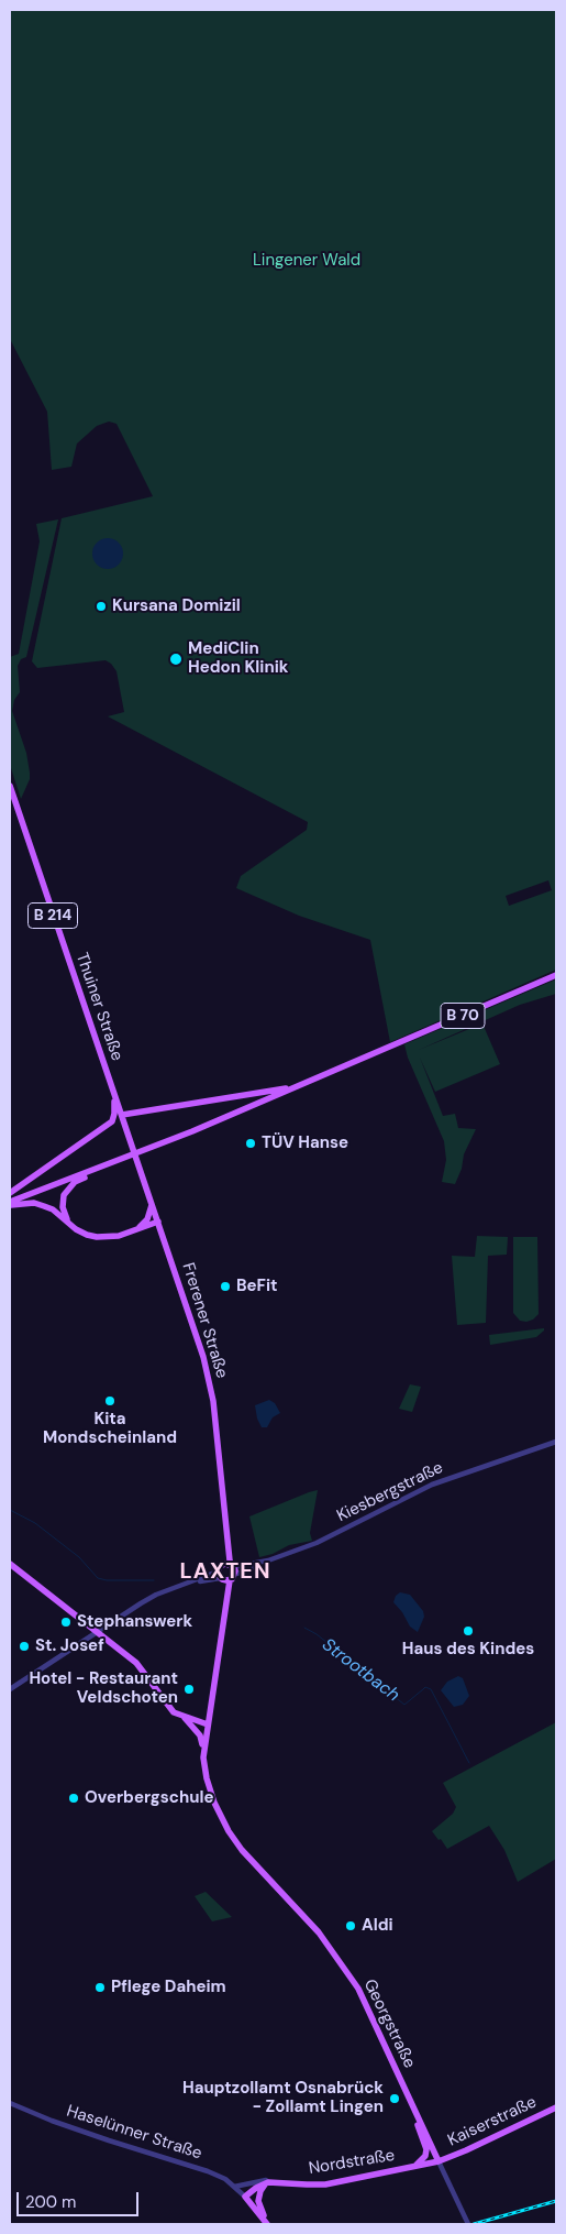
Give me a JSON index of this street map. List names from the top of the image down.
{
  "streets": {
    "main road": [
      "B 214",
      "Thuiner Straße",
      "B 70",
      "Frerener Straße",
      "Georgstraße",
      "Kaiserstraße",
      "Nordstraße"
    ],
    "street": ["Kiesbergstraße", "Haselünner Straße"]
  },
  "crossings": [
    ["B 214", "Thuiner Straße"],
    ["B 214", "Frerener Straße"],
    ["Frerener Straße", "Kiesbergstraße"],
    ["Georgstraße", "Kaiserstraße"],
    ["Georgstraße", "Nordstraße"],
    ["Kaiserstraße", "Nordstraße"]
  ],
  "districts": ["LAXTEN"],
  "water": ["Strootbach"],
  "parks": ["Lingener Wald"],
  "places": [
    "Kursana Domizil",
    "MediClin Hedon Klinik",
    "TÜV Hanse",
    "BeFit",
    "Kita Mondscheinland",
    "Stephanswerk",
    "Haus des Kindes",
    "St. Josef",
    "Hotel - Restaurant Veldschoten",
    "Overbergschule",
    "Aldi",
    "Pflege Daheim",
    "Hauptzollamt Osnabrück - Zollamt Lingen"
  ],
  "scale_bar": "200 m"
}
